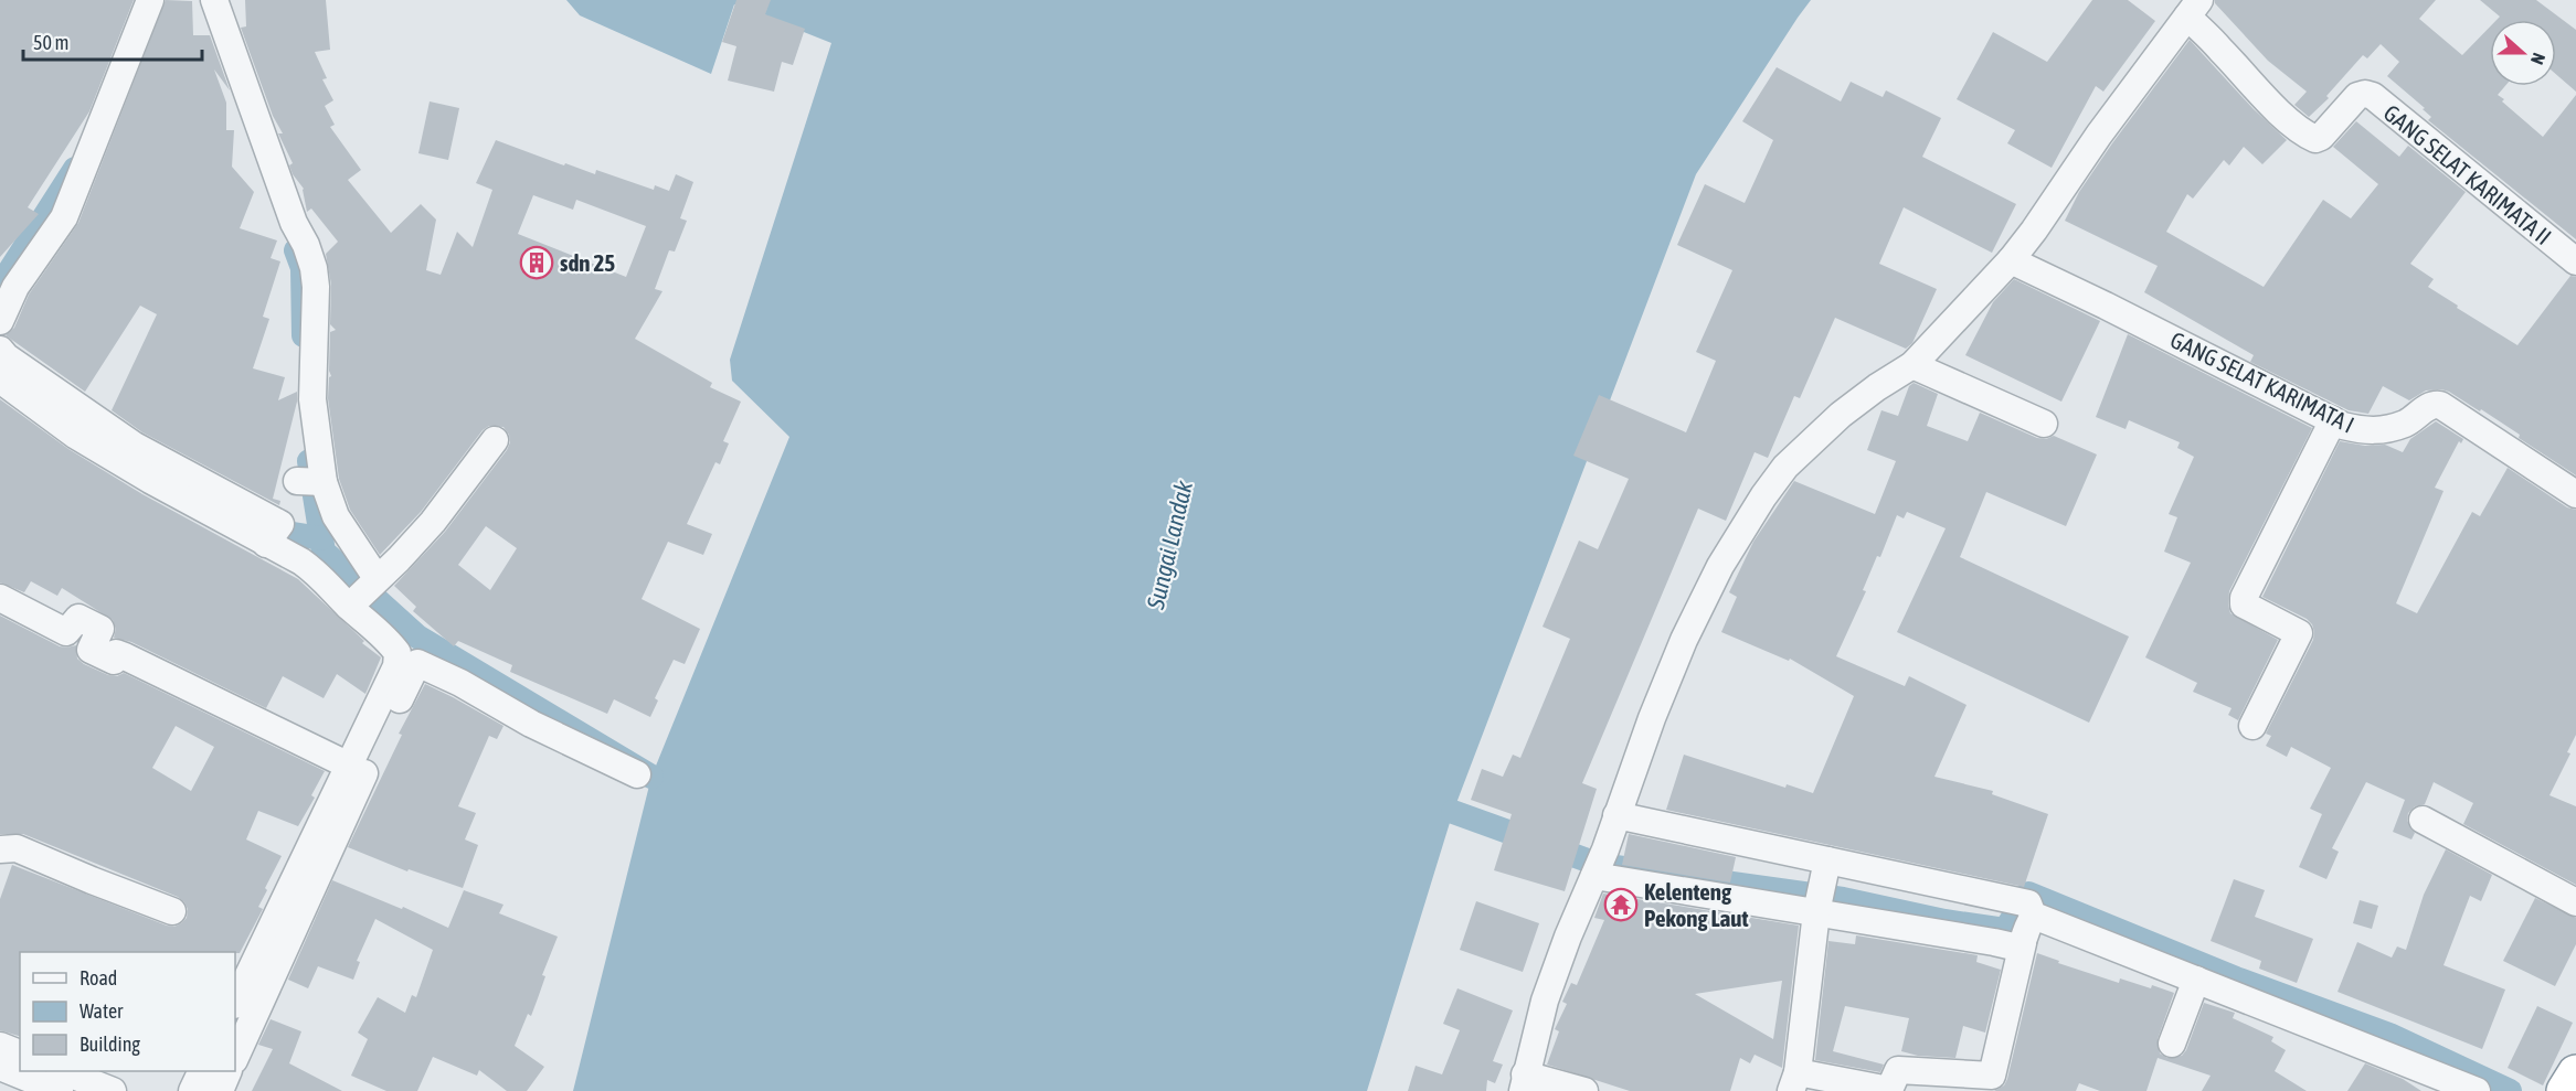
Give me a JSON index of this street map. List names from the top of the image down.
{
  "streets": {
    "street": ["GANG SELAT KARIMATA II", "GANG SELAT KARIMATA I"]
  },
  "water": ["Sungai Landak"],
  "places": {
    "building": ["sdn 25"],
    "temple": ["Kelenteng Pekong Laut"]
  },
  "legend": ["Road", "Water", "Building"],
  "scale_bar": "50 m",
  "north": "right"
}
